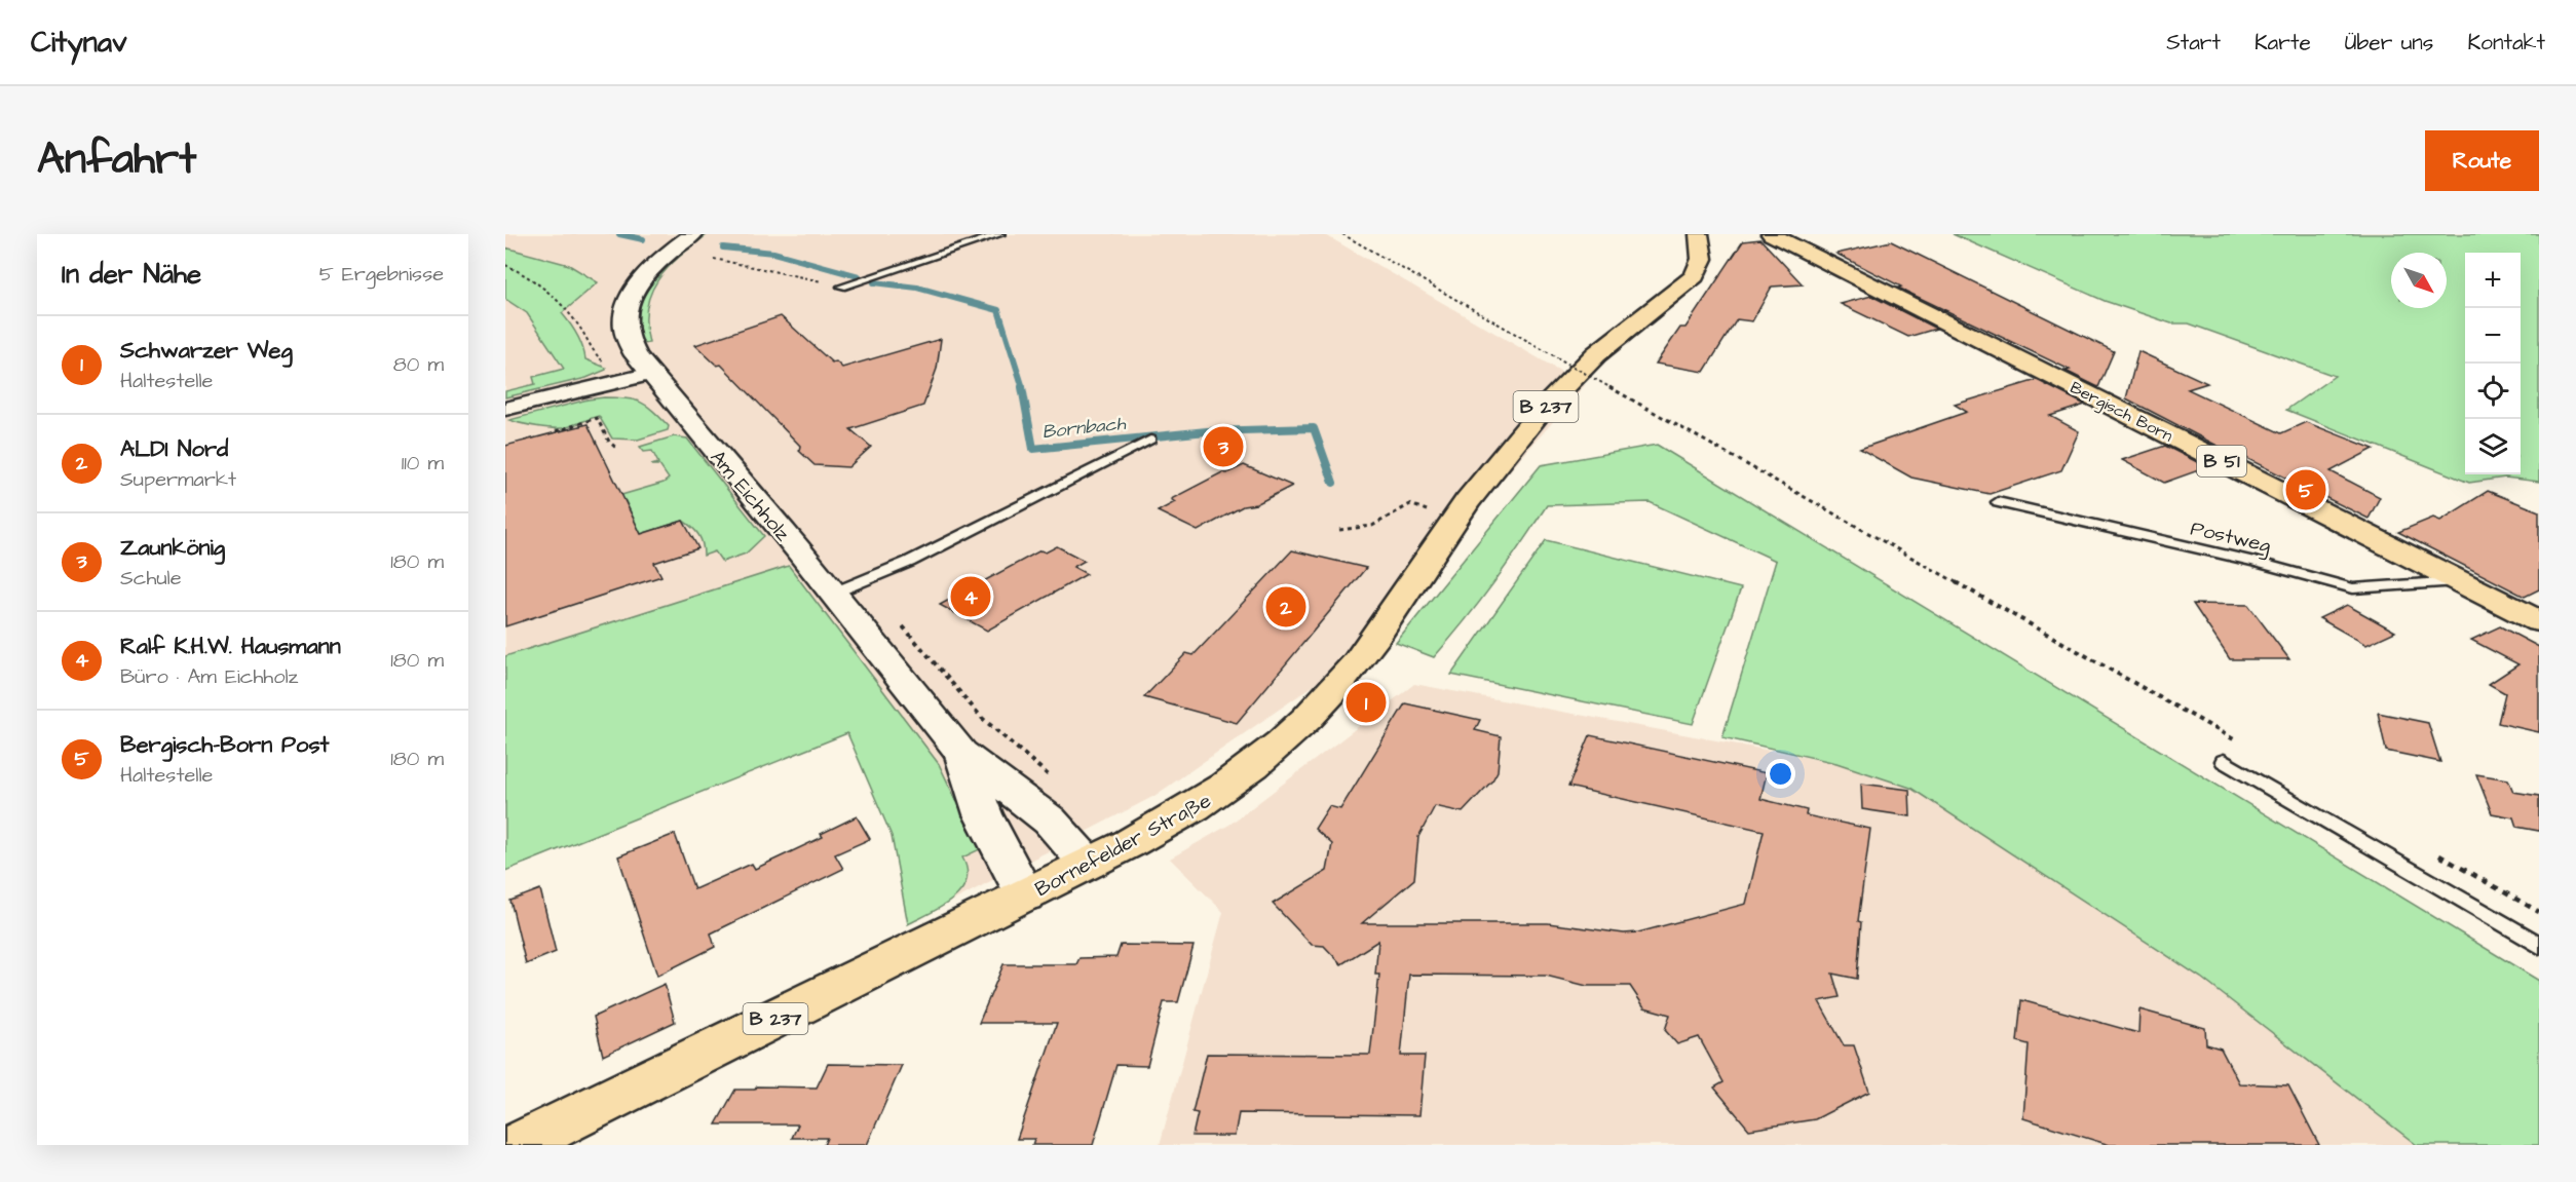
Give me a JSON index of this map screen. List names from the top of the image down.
{
  "streets": {
    "main road": [
      "B 237",
      "Bergisch Born",
      "B 51",
      "Am Eichholz",
      "Bornefelder Straße"
    ],
    "lane": ["Postweg"]
  },
  "crossings": [
    ["Bergisch Born", "Postweg"],
    ["Am Eichholz", "Bornefelder Straße"]
  ],
  "water": ["Bornbach"],
  "north": "bottom right",
  "page": {
    "header": "Citynav",
    "nav": [
      "Start",
      "Karte",
      "Über uns",
      "Kontakt"
    ],
    "title": "Anfahrt",
    "buttons": "Route",
    "heading": ["In der Nähe", "5 Ergebnisse"],
    "map_buttons": ["+", "−"],
    "list": [
      {
        "mark": "1",
        "name": "Schwarzer Weg",
        "note": "Haltestelle",
        "value": "80 m"
      },
      {
        "mark": "2",
        "name": "ALDI Nord",
        "note": "Supermarkt",
        "value": "110 m"
      },
      {
        "mark": "3",
        "name": "Zaunkönig",
        "note": "Schule",
        "value": "180 m"
      },
      {
        "mark": "4",
        "name": "Ralf K.H.W. Hausmann",
        "note": "Büro · Am Eichholz",
        "value": "180 m"
      },
      {
        "mark": "5",
        "name": "Bergisch-Born Post",
        "note": "Haltestelle",
        "value": "180 m"
      }
    ],
    "pins": [
      "3",
      "5",
      "4",
      "2",
      "1"
    ]
  }
}
